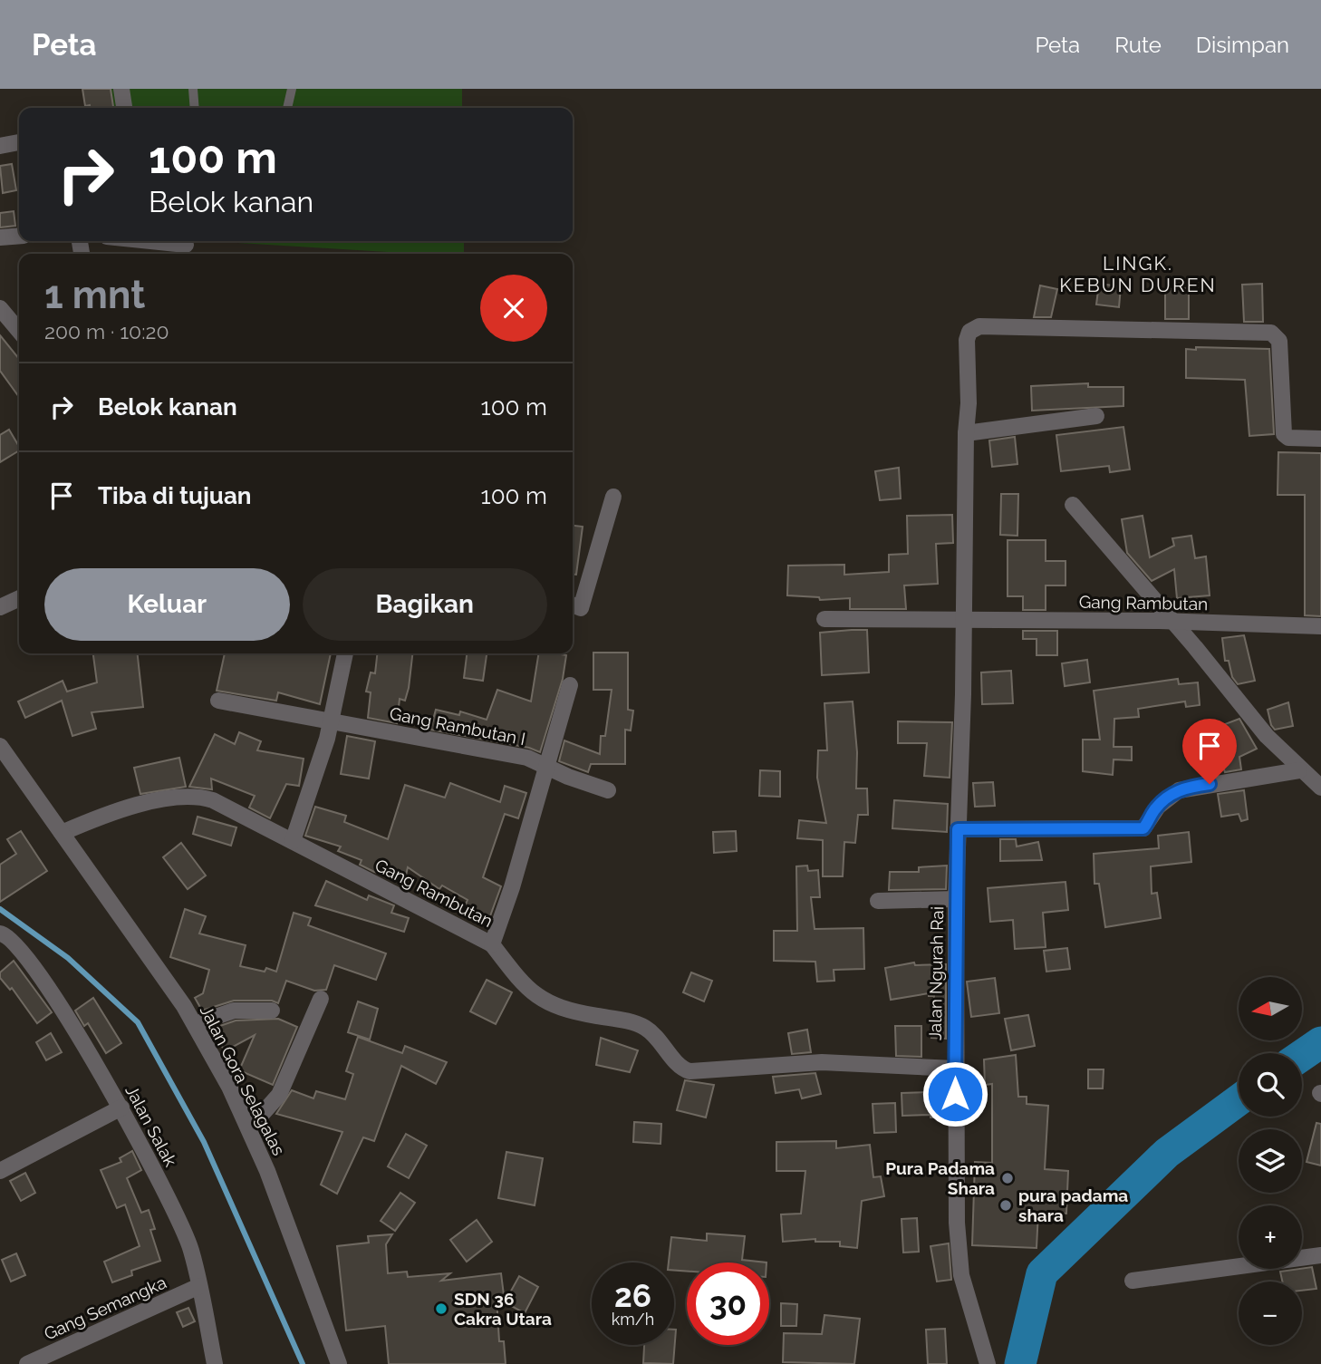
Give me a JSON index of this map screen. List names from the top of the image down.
{
  "streets": {
    "street": [
      "Gang Rambutan",
      "Gang Rambutan I",
      "Jalan Ngurah Rai",
      "Jalan Gora Selagalas",
      "Jalan Salak",
      "Gang Semangka"
    ]
  },
  "crossings": [
    ["Gang Rambutan", "Jalan Ngurah Rai"],
    ["Gang Rambutan", "Jalan Gora Selagalas"],
    ["Jalan Salak", "Gang Semangka"]
  ],
  "districts": ["LINGK. KEBUN DUREN"],
  "places": ["Pura Padama Shara", "pura padama shara", "SDN 36 Cakra Utara"],
  "north": "left",
  "page": {
    "header": "Peta",
    "nav": ["Peta", "Rute", "Disimpan"],
    "turn": ["100 m", "Belok kanan"],
    "heading": ["1 mnt", "200 m · 10:20"],
    "list": [
      {
        "name": "Belok kanan",
        "value": "100 m"
      },
      {
        "name": "Tiba di tujuan",
        "value": "100 m"
      }
    ],
    "buttons": ["Keluar", "Bagikan"],
    "map_buttons": ["+", "−"],
    "speed": "26 km/h",
    "limit": "30"
  }
}
